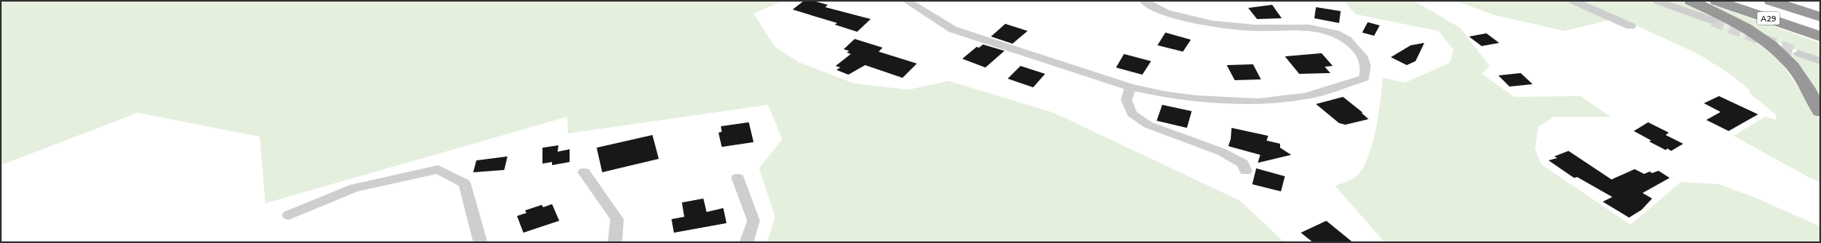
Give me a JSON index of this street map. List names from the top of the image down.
{
  "streets": {
    "highway": ["A29"]
  }
}
